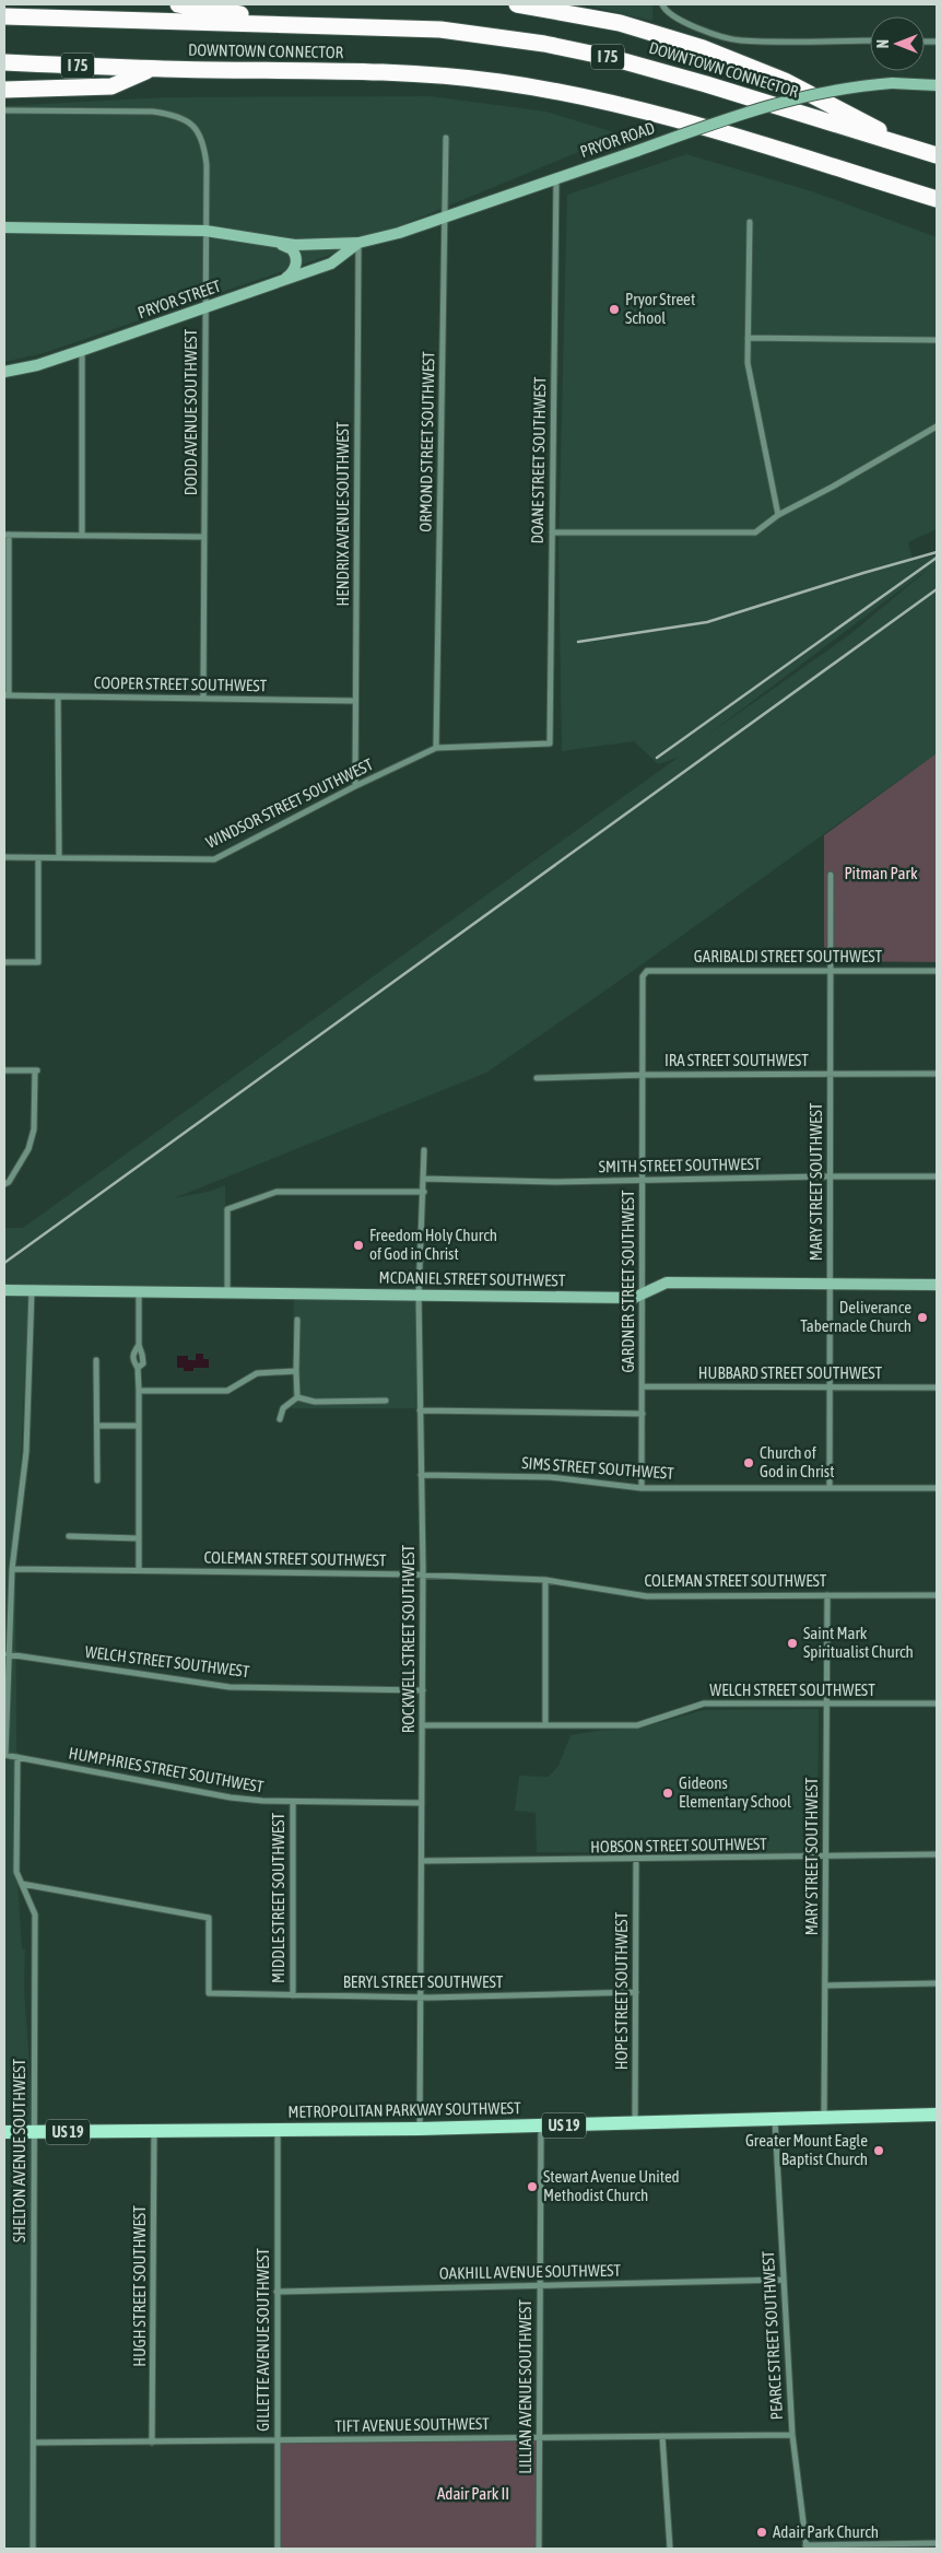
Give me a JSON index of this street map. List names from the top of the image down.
{
  "streets": {
    "highway": ["DOWNTOWN CONNECTOR", "I 75"],
    "main road": [
      "PRYOR ROAD",
      "PRYOR STREET",
      "MCDANIEL STREET SOUTHWEST",
      "METROPOLITAN PARKWAY SOUTHWEST",
      "US 19"
    ],
    "street": [
      "DODD AVENUE SOUTHWEST",
      "ORMOND STREET SOUTHWEST",
      "DOANE STREET SOUTHWEST",
      "HENDRIX AVENUE SOUTHWEST",
      "COOPER STREET SOUTHWEST",
      "WINDSOR STREET SOUTHWEST",
      "GARIBALDI STREET SOUTHWEST",
      "IRA STREET SOUTHWEST",
      "SMITH STREET SOUTHWEST",
      "MARY STREET SOUTHWEST",
      "GARDNER STREET SOUTHWEST",
      "HUBBARD STREET SOUTHWEST",
      "SIMS STREET SOUTHWEST",
      "COLEMAN STREET SOUTHWEST",
      "ROCKWELL STREET SOUTHWEST",
      "WELCH STREET SOUTHWEST",
      "HUMPHRIES STREET SOUTHWEST",
      "HOBSON STREET SOUTHWEST",
      "MIDDLE STREET SOUTHWEST",
      "BERYL STREET SOUTHWEST",
      "HOPE STREET SOUTHWEST",
      "SHELTON AVENUE SOUTHWEST",
      "OAKHILL AVENUE SOUTHWEST",
      "HUGH STREET SOUTHWEST",
      "PEARCE STREET SOUTHWEST",
      "GILLETTE AVENUE SOUTHWEST",
      "LILLIAN AVENUE SOUTHWEST",
      "TIFT AVENUE SOUTHWEST"
    ]
  },
  "crossings": [
    ["PRYOR ROAD", "PRYOR STREET"],
    ["PRYOR ROAD", "ORMOND STREET SOUTHWEST"],
    ["PRYOR ROAD", "DOANE STREET SOUTHWEST"],
    ["PRYOR ROAD", "HENDRIX AVENUE SOUTHWEST"],
    ["PRYOR STREET", "DODD AVENUE SOUTHWEST"],
    ["PRYOR STREET", "HENDRIX AVENUE SOUTHWEST"],
    ["DODD AVENUE SOUTHWEST", "COOPER STREET SOUTHWEST"],
    ["ORMOND STREET SOUTHWEST", "WINDSOR STREET SOUTHWEST"],
    ["DOANE STREET SOUTHWEST", "WINDSOR STREET SOUTHWEST"],
    ["HENDRIX AVENUE SOUTHWEST", "COOPER STREET SOUTHWEST"],
    ["HENDRIX AVENUE SOUTHWEST", "WINDSOR STREET SOUTHWEST"],
    ["GARIBALDI STREET SOUTHWEST", "MARY STREET SOUTHWEST"],
    ["GARIBALDI STREET SOUTHWEST", "GARDNER STREET SOUTHWEST"],
    ["IRA STREET SOUTHWEST", "MARY STREET SOUTHWEST"],
    ["IRA STREET SOUTHWEST", "GARDNER STREET SOUTHWEST"],
    ["SMITH STREET SOUTHWEST", "MARY STREET SOUTHWEST"],
    ["SMITH STREET SOUTHWEST", "GARDNER STREET SOUTHWEST"],
    ["SMITH STREET SOUTHWEST", "ROCKWELL STREET SOUTHWEST"],
    ["MARY STREET SOUTHWEST", "MCDANIEL STREET SOUTHWEST"],
    ["MARY STREET SOUTHWEST", "HUBBARD STREET SOUTHWEST"],
    ["MARY STREET SOUTHWEST", "SIMS STREET SOUTHWEST"],
    ["MARY STREET SOUTHWEST", "COLEMAN STREET SOUTHWEST"],
    ["MARY STREET SOUTHWEST", "WELCH STREET SOUTHWEST"],
    ["MARY STREET SOUTHWEST", "HOBSON STREET SOUTHWEST"],
    ["MARY STREET SOUTHWEST", "METROPOLITAN PARKWAY SOUTHWEST"],
    ["MCDANIEL STREET SOUTHWEST", "GARDNER STREET SOUTHWEST"],
    ["MCDANIEL STREET SOUTHWEST", "ROCKWELL STREET SOUTHWEST"],
    ["GARDNER STREET SOUTHWEST", "HUBBARD STREET SOUTHWEST"],
    ["GARDNER STREET SOUTHWEST", "SIMS STREET SOUTHWEST"],
    ["SIMS STREET SOUTHWEST", "ROCKWELL STREET SOUTHWEST"],
    ["COLEMAN STREET SOUTHWEST", "ROCKWELL STREET SOUTHWEST"],
    ["ROCKWELL STREET SOUTHWEST", "WELCH STREET SOUTHWEST"],
    ["ROCKWELL STREET SOUTHWEST", "HUMPHRIES STREET SOUTHWEST"],
    ["ROCKWELL STREET SOUTHWEST", "HOBSON STREET SOUTHWEST"],
    ["ROCKWELL STREET SOUTHWEST", "BERYL STREET SOUTHWEST"],
    ["ROCKWELL STREET SOUTHWEST", "METROPOLITAN PARKWAY SOUTHWEST"],
    ["HUMPHRIES STREET SOUTHWEST", "MIDDLE STREET SOUTHWEST"],
    ["HUMPHRIES STREET SOUTHWEST", "SHELTON AVENUE SOUTHWEST"],
    ["HOBSON STREET SOUTHWEST", "HOPE STREET SOUTHWEST"],
    ["MIDDLE STREET SOUTHWEST", "BERYL STREET SOUTHWEST"],
    ["BERYL STREET SOUTHWEST", "HOPE STREET SOUTHWEST"],
    ["BERYL STREET SOUTHWEST", "SHELTON AVENUE SOUTHWEST"],
    ["HOPE STREET SOUTHWEST", "METROPOLITAN PARKWAY SOUTHWEST"],
    ["METROPOLITAN PARKWAY SOUTHWEST", "SHELTON AVENUE SOUTHWEST"],
    ["METROPOLITAN PARKWAY SOUTHWEST", "HUGH STREET SOUTHWEST"],
    ["METROPOLITAN PARKWAY SOUTHWEST", "PEARCE STREET SOUTHWEST"],
    ["METROPOLITAN PARKWAY SOUTHWEST", "GILLETTE AVENUE SOUTHWEST"],
    ["METROPOLITAN PARKWAY SOUTHWEST", "LILLIAN AVENUE SOUTHWEST"],
    ["SHELTON AVENUE SOUTHWEST", "TIFT AVENUE SOUTHWEST"],
    ["OAKHILL AVENUE SOUTHWEST", "PEARCE STREET SOUTHWEST"],
    ["OAKHILL AVENUE SOUTHWEST", "GILLETTE AVENUE SOUTHWEST"],
    ["OAKHILL AVENUE SOUTHWEST", "LILLIAN AVENUE SOUTHWEST"],
    ["HUGH STREET SOUTHWEST", "TIFT AVENUE SOUTHWEST"],
    ["PEARCE STREET SOUTHWEST", "TIFT AVENUE SOUTHWEST"],
    ["GILLETTE AVENUE SOUTHWEST", "TIFT AVENUE SOUTHWEST"],
    ["LILLIAN AVENUE SOUTHWEST", "TIFT AVENUE SOUTHWEST"]
  ],
  "parks": ["Pitman Park", "Adair Park II"],
  "places": [
    "Pryor Street School",
    "Freedom Holy Church of God in Christ",
    "Deliverance Tabernacle Church",
    "Church of God in Christ",
    "Saint Mark Spiritualist Church",
    "Gideons Elementary School",
    "Greater Mount Eagle Baptist Church",
    "Stewart Avenue United Methodist Church",
    "Adair Park Church"
  ],
  "north": "left"
}
